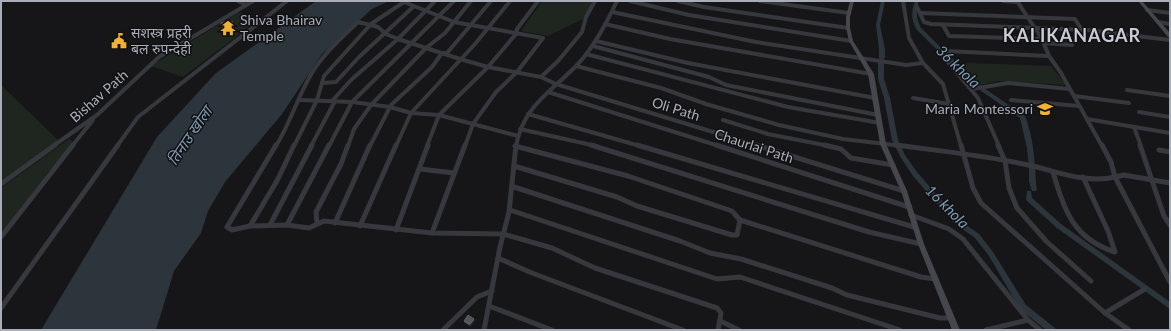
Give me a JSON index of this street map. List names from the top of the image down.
{
  "streets": {
    "street": ["Bishav Path", "Oli Path", "Chaurlai Path"]
  },
  "districts": ["KALIKANAGAR"],
  "water": ["36 khola", "तिनाउ खोला", "16 khola"],
  "places": {
    "temple": ["Shiva Bhairav Temple"],
    "public building": ["सशस्त्र प्रहरी बल रुपन्देही"],
    "school or university": ["Maria Montessori"]
  }
}
